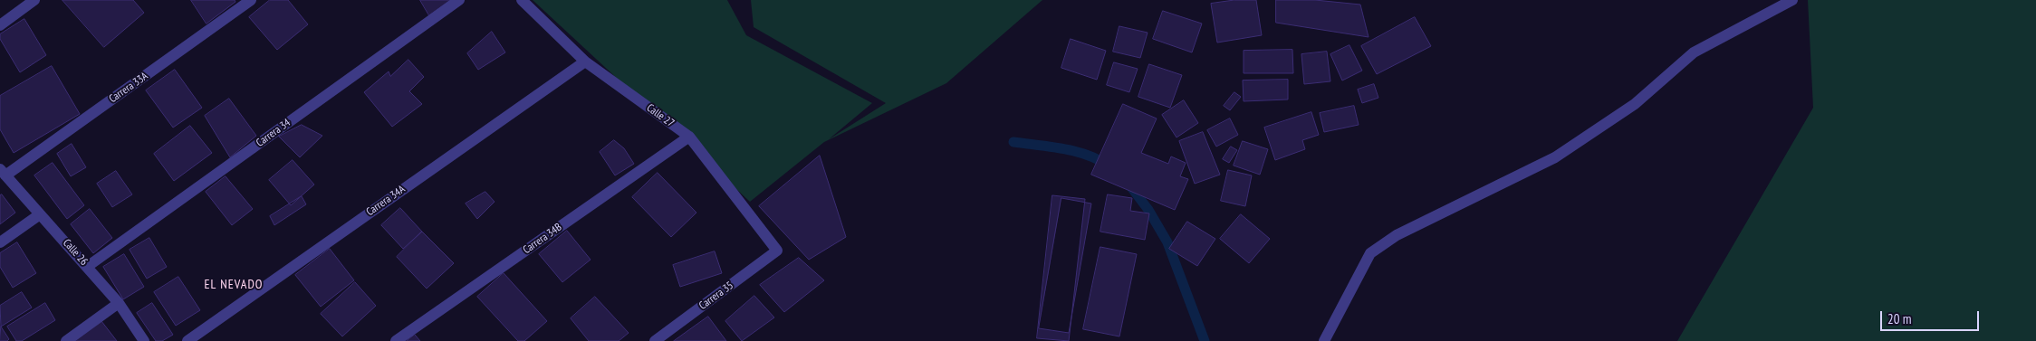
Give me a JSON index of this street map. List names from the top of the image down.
{
  "streets": {
    "street": [
      "Carrera 33A",
      "Calle 27",
      "Carrera 34",
      "Carrera 34A",
      "Carrera 34B",
      "Calle 26",
      "Carrera 35"
    ]
  },
  "crossings": [
    ["Carrera 33A", "Calle 26"],
    ["Calle 27", "Carrera 34A"],
    ["Calle 27", "Carrera 34B"],
    ["Calle 27", "Carrera 35"],
    ["Carrera 34", "Calle 26"]
  ],
  "districts": ["EL NEVADO"],
  "scale_bar": "20 m"
}
